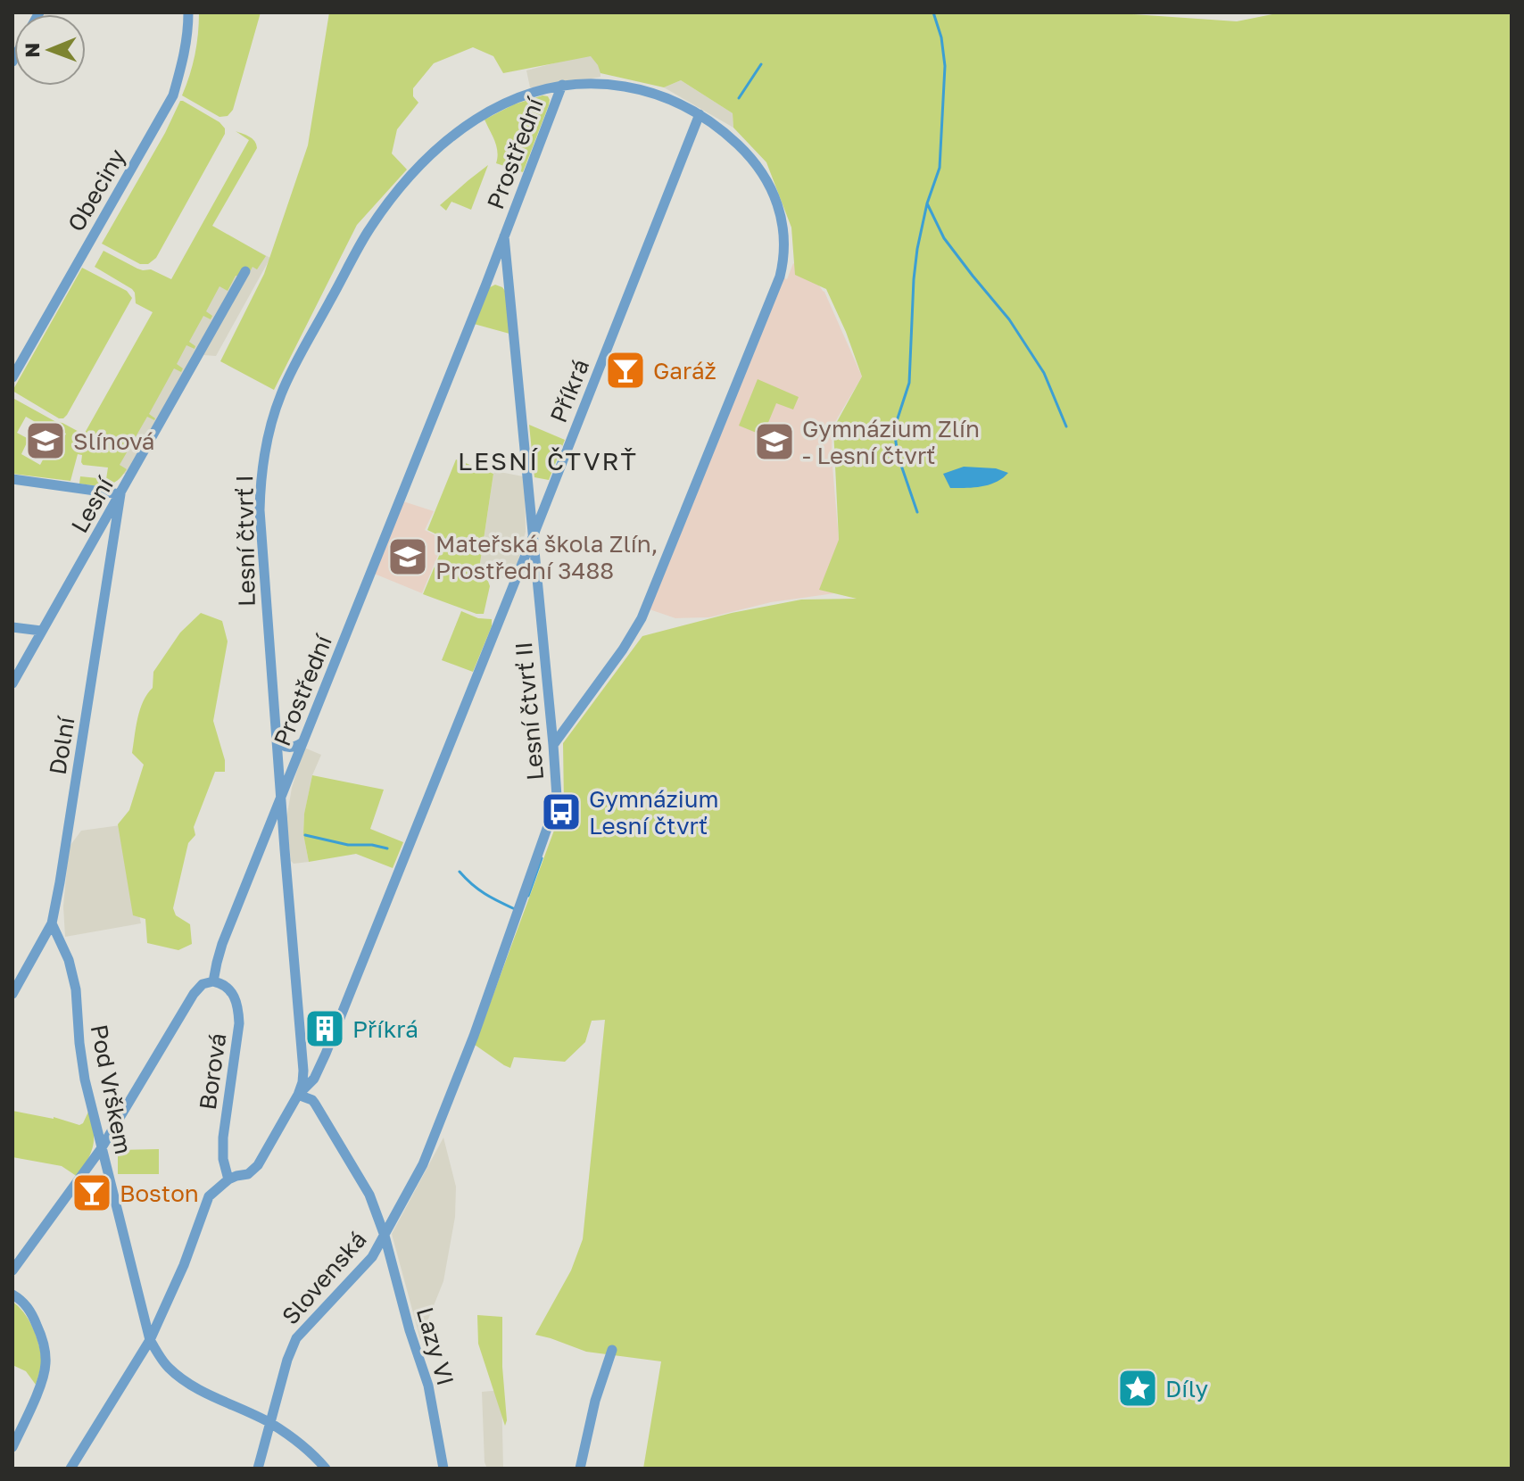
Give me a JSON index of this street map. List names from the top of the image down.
{
  "streets": {
    "street": [
      "Prostřední",
      "Obeciny",
      "Příkrá",
      "Lesní",
      "Lesní čtvrť I",
      "Lesní čtvrť II",
      "Dolní",
      "Borová",
      "Pod Vrškem",
      "Slovenská",
      "Lazy VI"
    ]
  },
  "crossings": [
    ["Prostřední", "Lesní čtvrť I"],
    ["Prostřední", "Lesní čtvrť II"],
    ["Prostřední", "Borová"],
    ["Příkrá", "Lesní čtvrť I"],
    ["Příkrá", "Lesní čtvrť II"],
    ["Příkrá", "Borová"],
    ["Příkrá", "Pod Vrškem"],
    ["Lesní", "Dolní"],
    ["Lesní čtvrť I", "Lesní čtvrť II"],
    ["Lesní čtvrť II", "Slovenská"],
    ["Lesní čtvrť II", "Lazy VI"],
    ["Dolní", "Pod Vrškem"],
    ["Pod Vrškem", "Slovenská"],
    ["Slovenská", "Lazy VI"]
  ],
  "districts": ["LESNÍ ČTVRŤ"],
  "places": {
    "bar": ["Garáž", "Boston"],
    "school or university": ["Slínová", "Gymnázium Zlín - Lesní čtvrť", "Mateřská škola Zlín, Prostřední 3488"],
    "bus stop": ["Gymnázium Lesní čtvrť"],
    "building": ["Příkrá"],
    "place": ["Díly"]
  },
  "north": "left"
}
